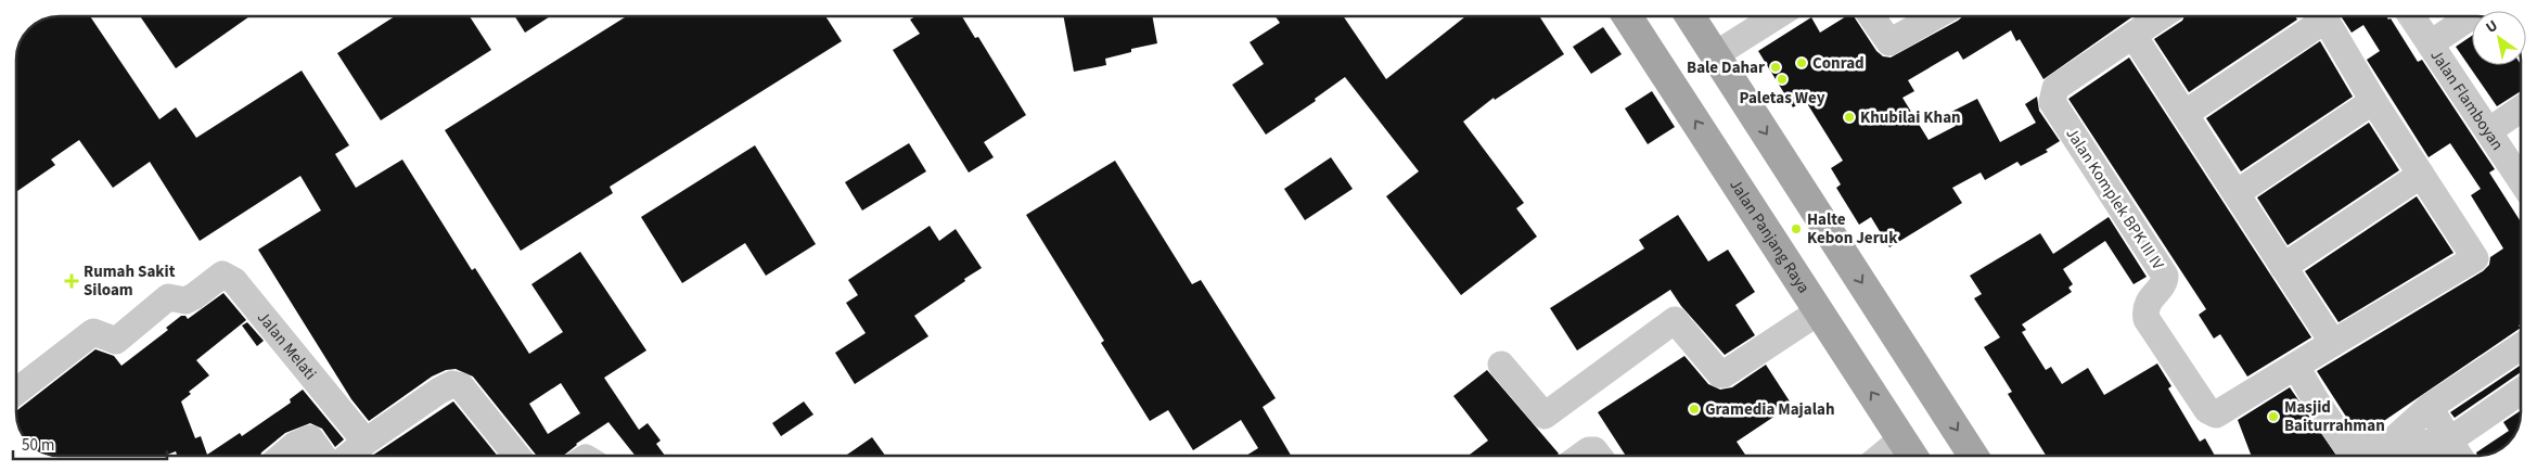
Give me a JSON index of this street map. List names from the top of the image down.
{
  "streets": {
    "main road": ["Jalan Panjang Raya"],
    "street": ["Jalan Flamboyan", "Jalan Komplek BPK III IV", "Jalan Melati"]
  },
  "places": {
    "other": [
      "Conrad",
      "Bale Dahar",
      "Paletas Wey",
      "Khubilai Khan",
      "Halte Kebon Jeruk",
      "Gramedia Majalah",
      "Masjid Baiturrahman"
    ],
    "health": ["Rumah Sakit Siloam"]
  },
  "scale_bar": "50 m",
  "north": "top left"
}
